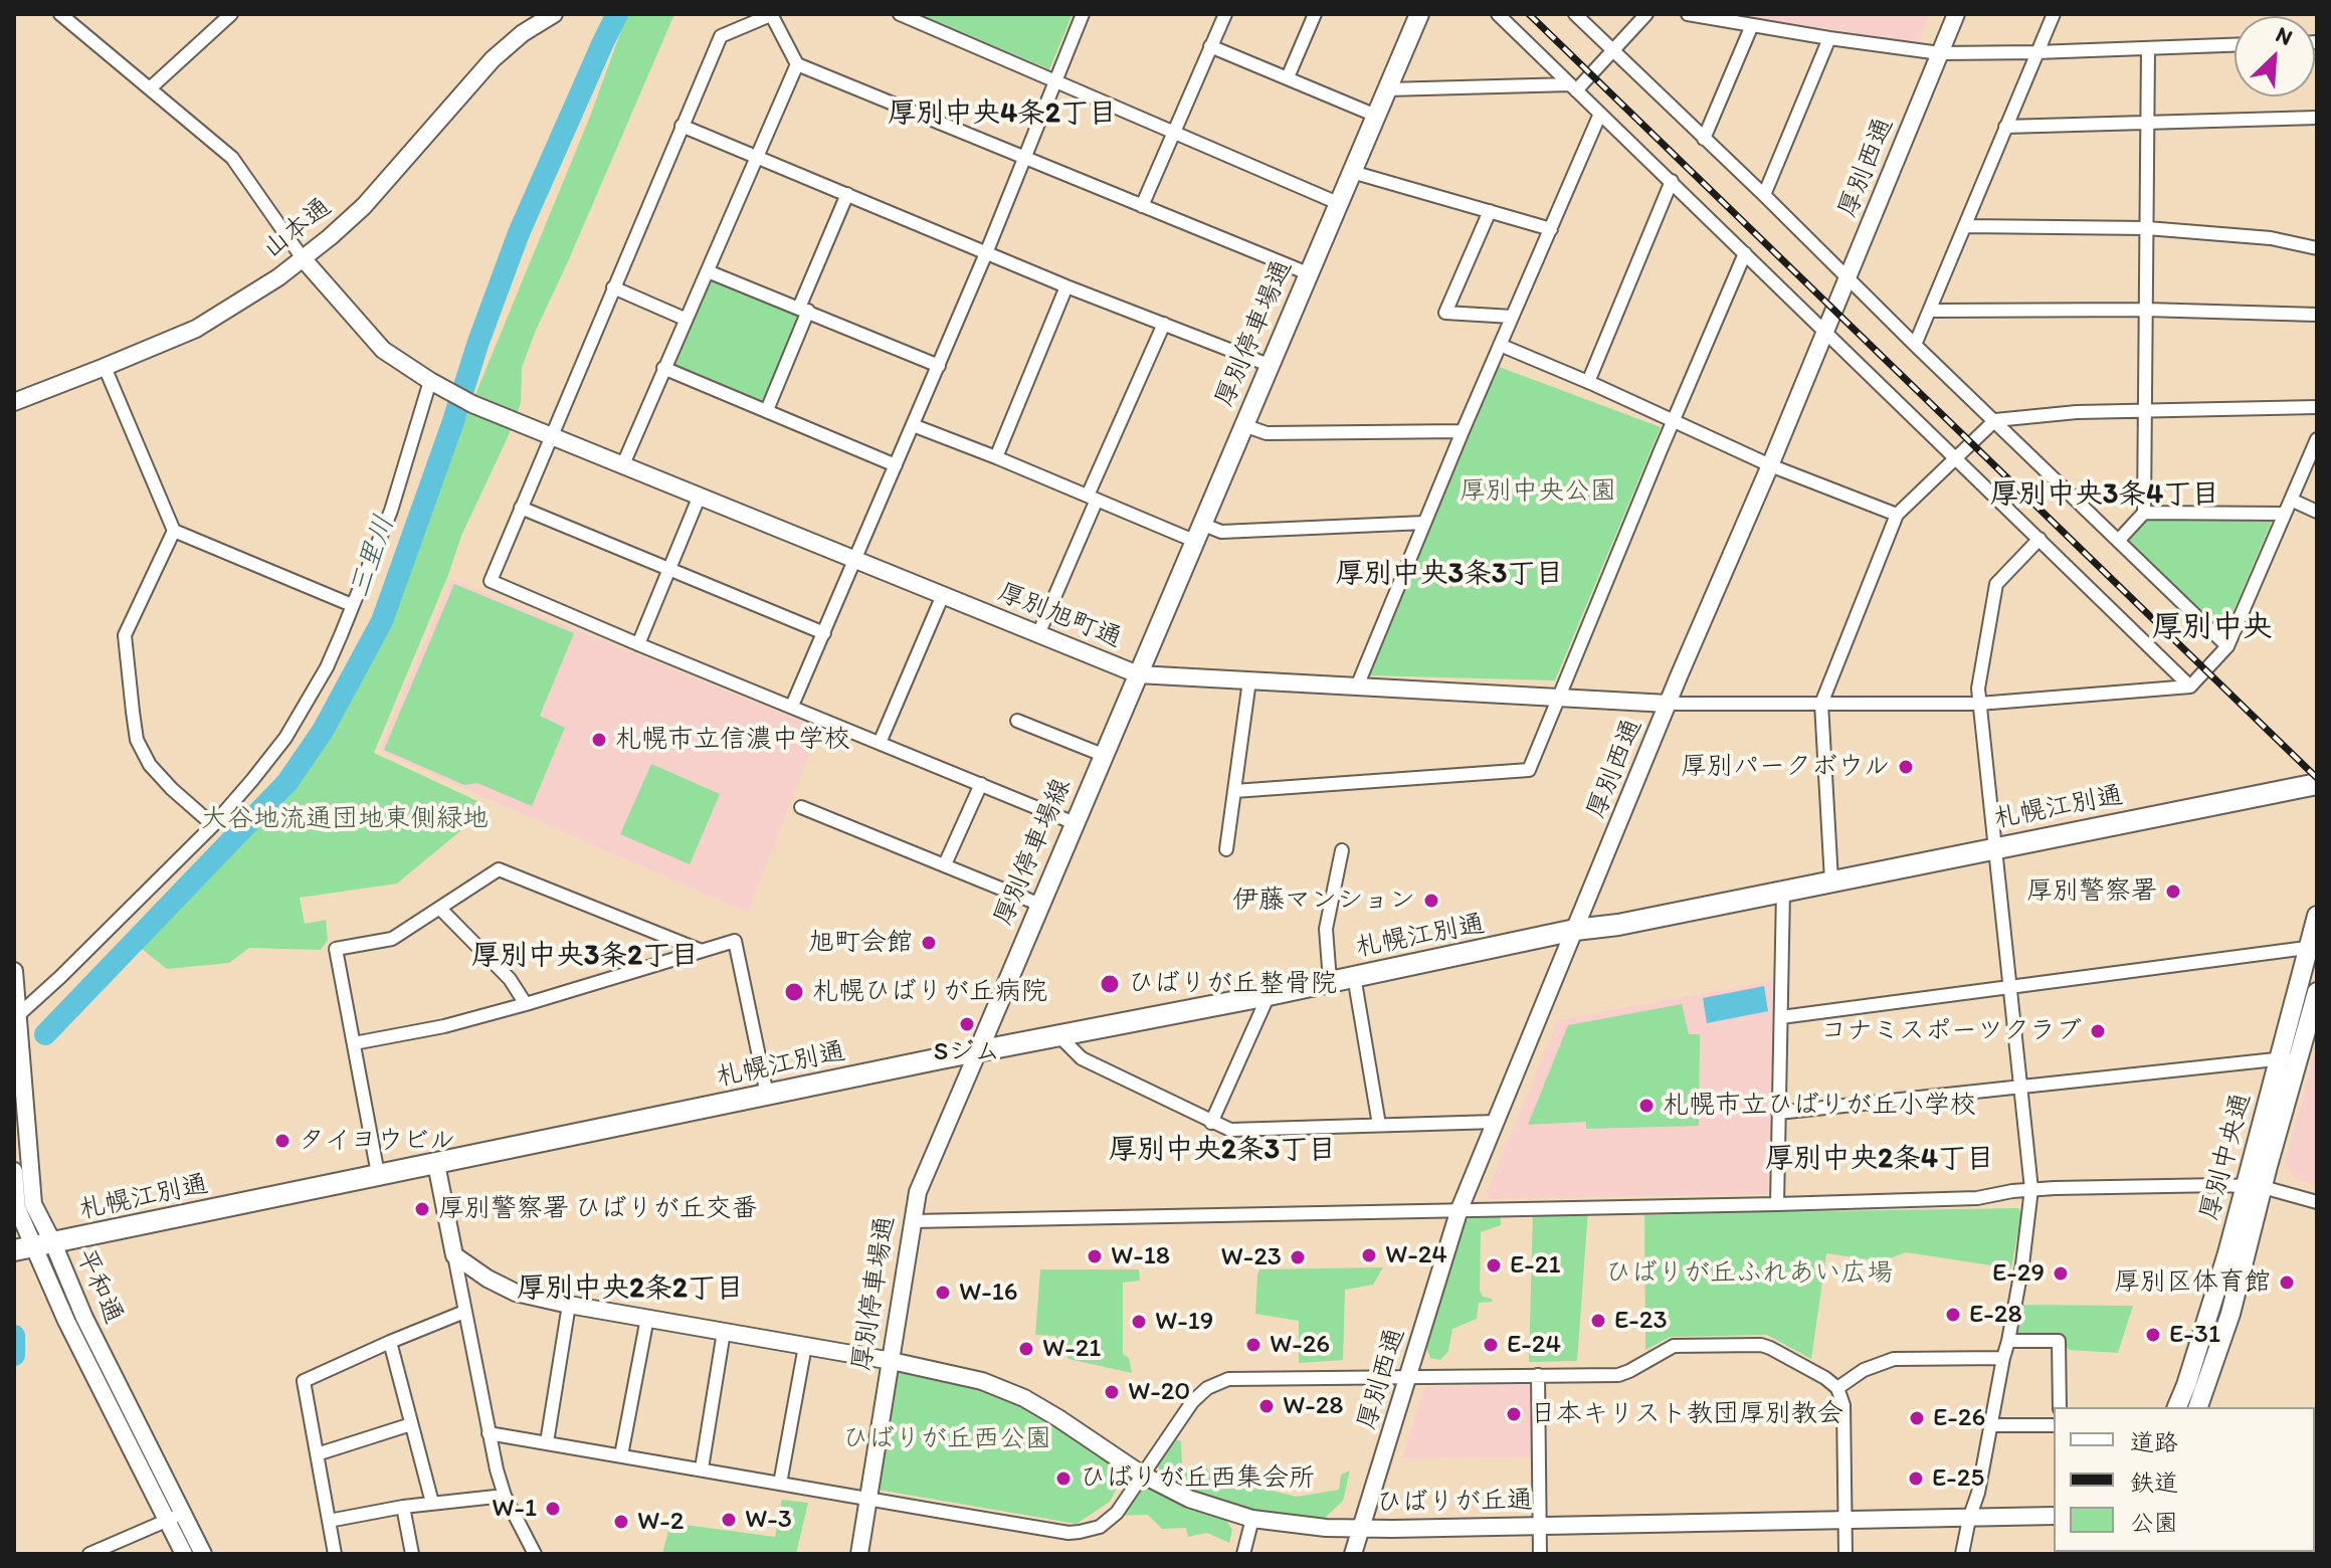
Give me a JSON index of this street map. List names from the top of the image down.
{
  "streets": {
    "highway": ["札幌江別通"],
    "main road": ["厚別停車場通", "厚別停車場線", "厚別中央通"],
    "street": [
      "厚別西通",
      "山本通",
      "厚別旭町通",
      "平和通",
      "ひばりが丘通"
    ]
  },
  "crossings": [
    ["厚別西通", "厚別旭町通"],
    ["厚別西通", "札幌江別通"],
    ["厚別西通", "ひばりが丘通"],
    ["厚別停車場通", "厚別旭町通"],
    ["厚別停車場通", "札幌江別通"],
    ["厚別停車場通", "厚別停車場線"],
    ["厚別停車場通", "ひばりが丘通"],
    ["厚別旭町通", "厚別停車場線"],
    ["札幌江別通", "厚別停車場線"],
    ["札幌江別通", "平和通"]
  ],
  "districts": [
    "厚別中央4条2丁目",
    "厚別中央3条4丁目",
    "厚別中央3条3丁目",
    "厚別中央",
    "厚別中央3条2丁目",
    "厚別中央2条3丁目",
    "厚別中央2条4丁目",
    "厚別中央2条2丁目"
  ],
  "water": ["三里川"],
  "parks": [
    "厚別中央公園",
    "大谷地流通団地東側緑地",
    "ひばりが丘ふれあい広場",
    "ひばりが丘西公園"
  ],
  "places": [
    "札幌市立信濃中学校",
    "厚別パークボウル",
    "厚別警察署",
    "伊藤マンション",
    "旭町会館",
    "ひばりが丘整骨院",
    "札幌ひばりが丘病院",
    "Sジム",
    "コナミスポーツクラブ",
    "札幌市立ひばりが丘小学校",
    "タイヨウビル",
    "厚別警察署 ひばりが丘交番",
    "W-24",
    "W-18",
    "W-23",
    "E-21",
    "E-29",
    "厚別区体育館",
    "W-16",
    "E-28",
    "E-23",
    "W-19",
    "E-31",
    "W-26",
    "E-24",
    "W-21",
    "W-20",
    "W-28",
    "日本キリスト教団厚別教会",
    "E-26",
    "ひばりが丘西集会所",
    "E-25",
    "W-1",
    "W-3",
    "W-2"
  ],
  "legend": ["道路", "鉄道", "公園"],
  "north": "top right"
}
